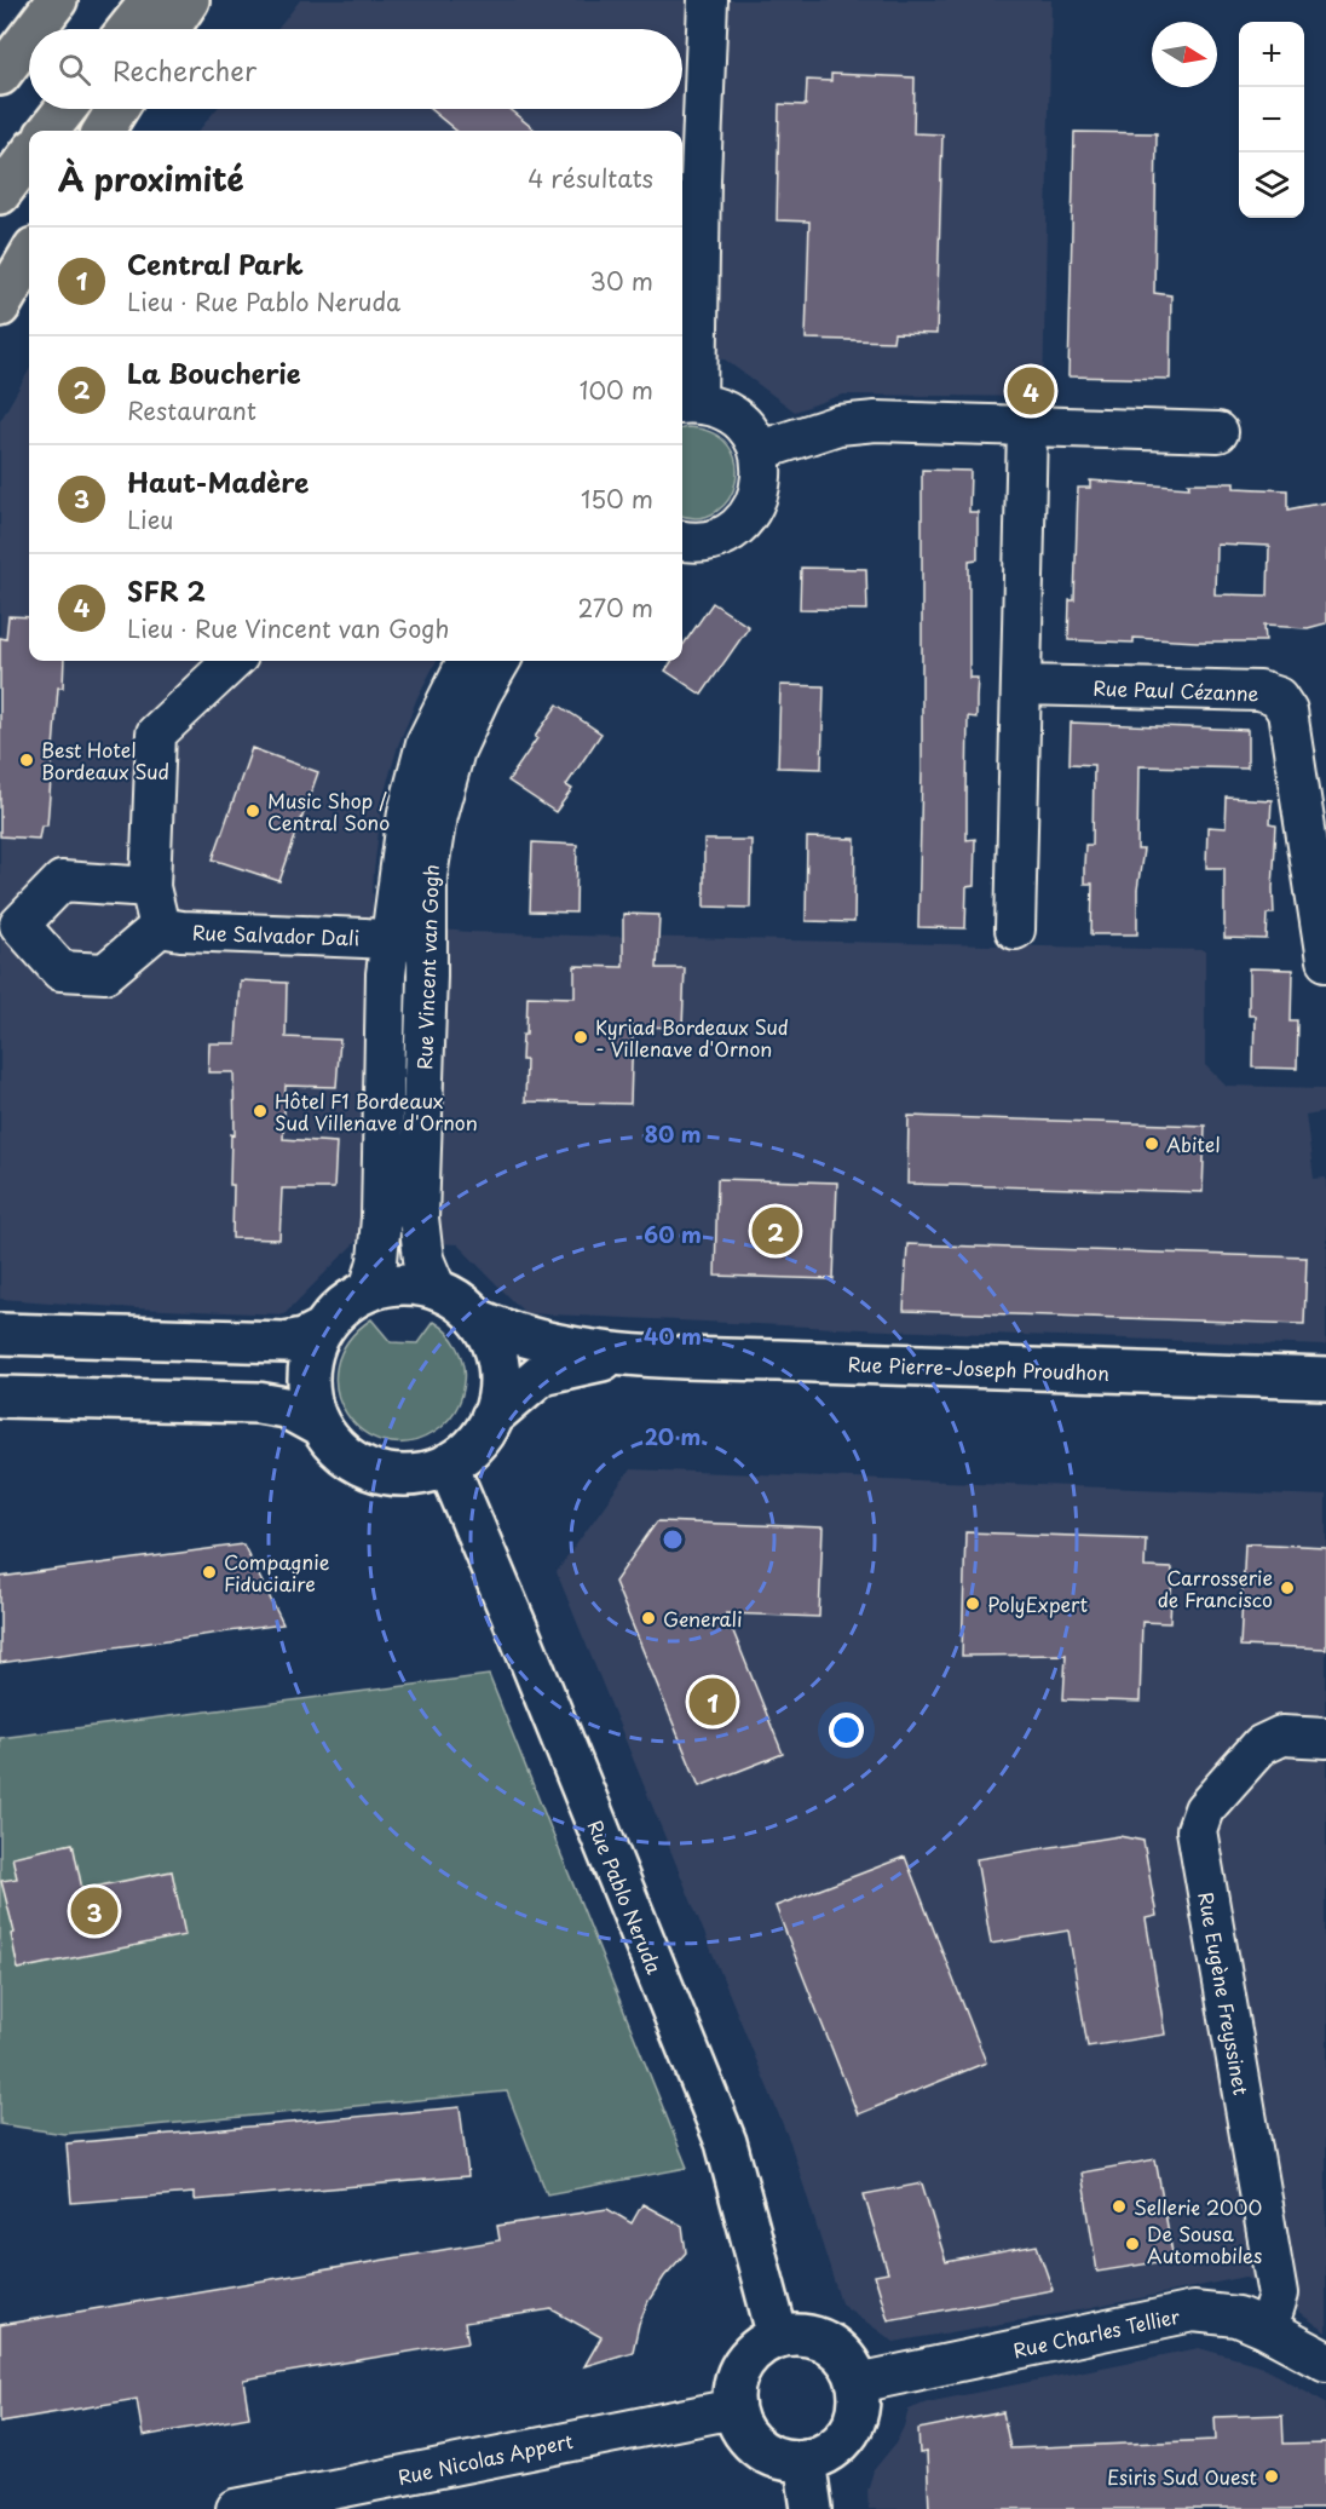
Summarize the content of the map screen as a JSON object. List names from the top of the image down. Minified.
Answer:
{"streets":{"street":["Rue Paul Cézanne","Rue Salvador Dali","Rue Vincent van Gogh","Rue Pierre-Joseph Proudhon","Rue Pablo Neruda","Rue Eugène Freyssinet","Rue Charles Tellier","Rue Nicolas Appert"]},"crossings":[["Rue Salvador Dali","Rue Vincent van Gogh"],["Rue Vincent van Gogh","Rue Pierre-Joseph Proudhon"],["Rue Vincent van Gogh","Rue Pablo Neruda"],["Rue Pierre-Joseph Proudhon","Rue Pablo Neruda"],["Rue Pablo Neruda","Rue Charles Tellier"],["Rue Pablo Neruda","Rue Nicolas Appert"],["Rue Eugène Freyssinet","Rue Charles Tellier"],["Rue Charles Tellier","Rue Nicolas Appert"]],"places":["Best Hotel Bordeaux Sud","Music Shop / Central Sono","Kyriad Bordeaux Sud - Villenave d'Ornon","Hôtel F1 Bordeaux Sud Villenave d'Ornon","Abitel","Compagnie Fiduciaire","Carrosserie de Francisco","PolyExpert","Generali","Sellerie 2000","De Sousa Automobiles","Esiris Sud Ouest"],"north":"right","page":{"map_buttons":["+","−"],"search":"Rechercher","heading":["À proximité","4 résultats"],"list":[{"mark":"1","name":"Central Park","note":"Lieu · Rue Pablo Neruda","value":"30 m"},{"mark":"2","name":"La Boucherie","note":"Restaurant","value":"100 m"},{"mark":"3","name":"Haut-Madère","note":"Lieu","value":"150 m"},{"mark":"4","name":"SFR 2","note":"Lieu · Rue Vincent van Gogh","value":"270 m"}],"pins":["4","2","1","3"]},"rings":["80 m","60 m","40 m","20 m"]}
